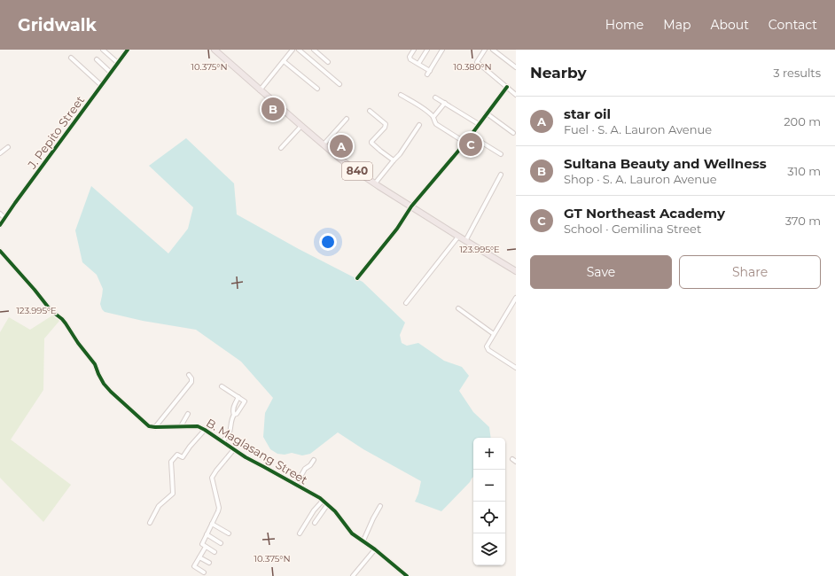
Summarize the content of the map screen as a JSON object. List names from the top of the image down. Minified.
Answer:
{"streets":{"highway":["840"],"street":["J. Pepito Street","B. Maglasang Street"]},"page":{"header":"Gridwalk","nav":["Home","Map","About","Contact"],"heading":["Nearby","3 results"],"pins":["B","C","A"],"list":[{"mark":"A","name":"star oil","note":"Fuel · S. A. Lauron Avenue","value":"200 m"},{"mark":"B","name":"Sultana Beauty and Wellness","note":"Shop · S. A. Lauron Avenue","value":"310 m"},{"mark":"C","name":"GT Northeast Academy","note":"School · Gemilina Street","value":"370 m"}],"buttons":["Save","Share"],"map_buttons":["+","−"]},"coordinates":["10.375°N","10.380°N","123.995°E"]}
